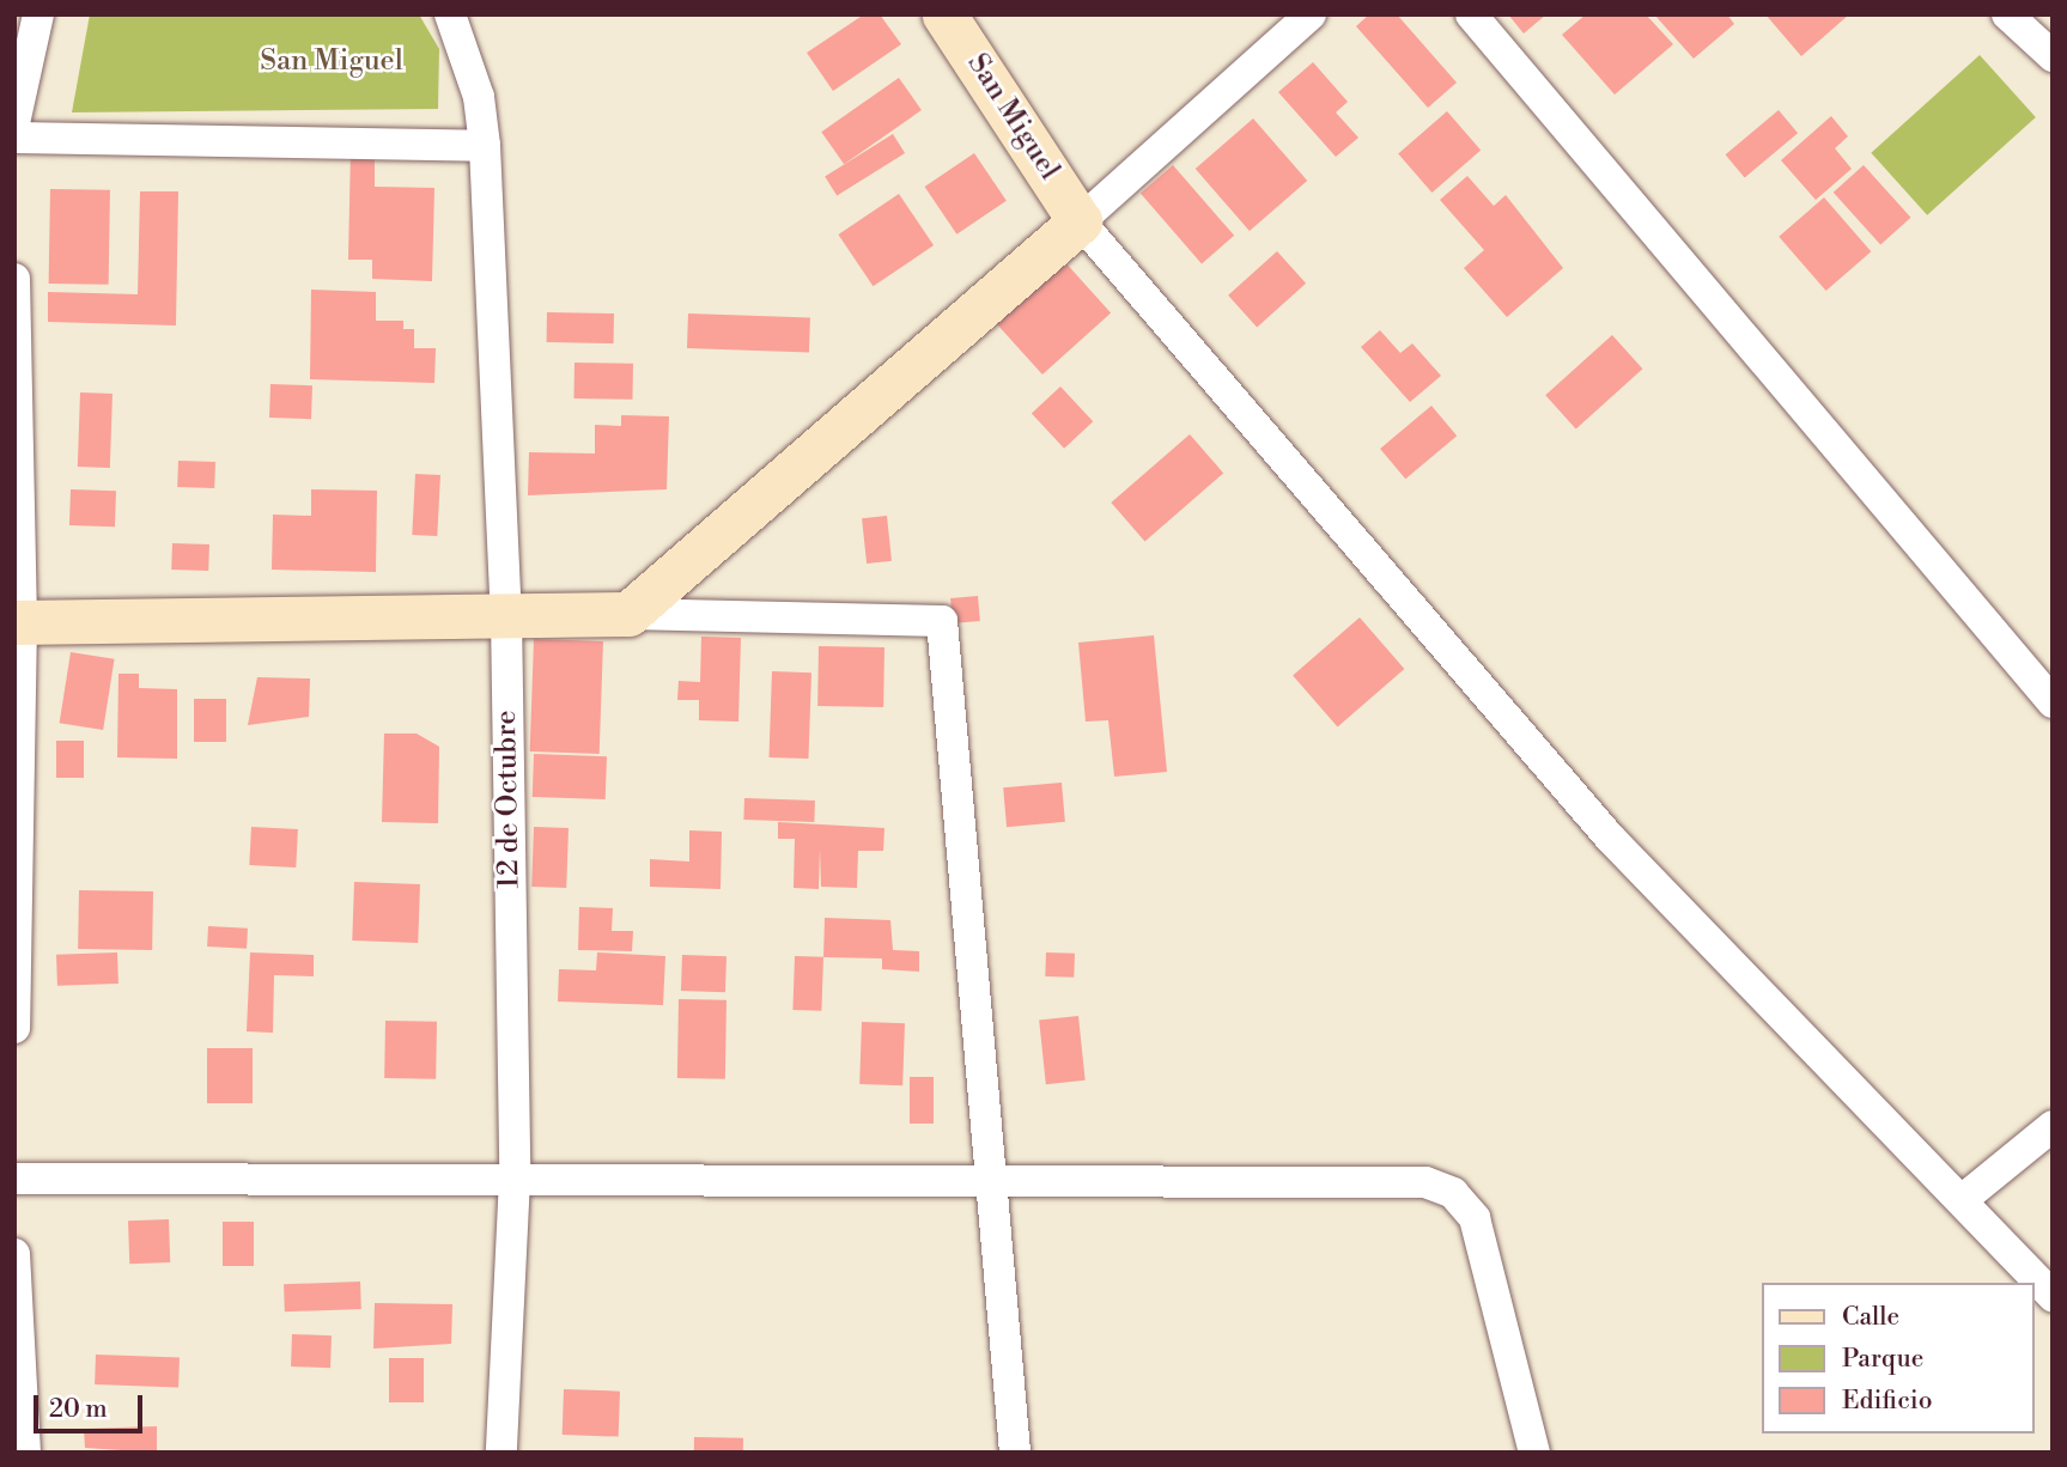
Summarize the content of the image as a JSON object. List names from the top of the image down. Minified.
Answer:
{"streets":{"street":["San Miguel","12 de Octubre"]},"parks":["San Miguel"],"legend":["Calle","Parque","Edificio"],"scale_bar":"20 m"}
